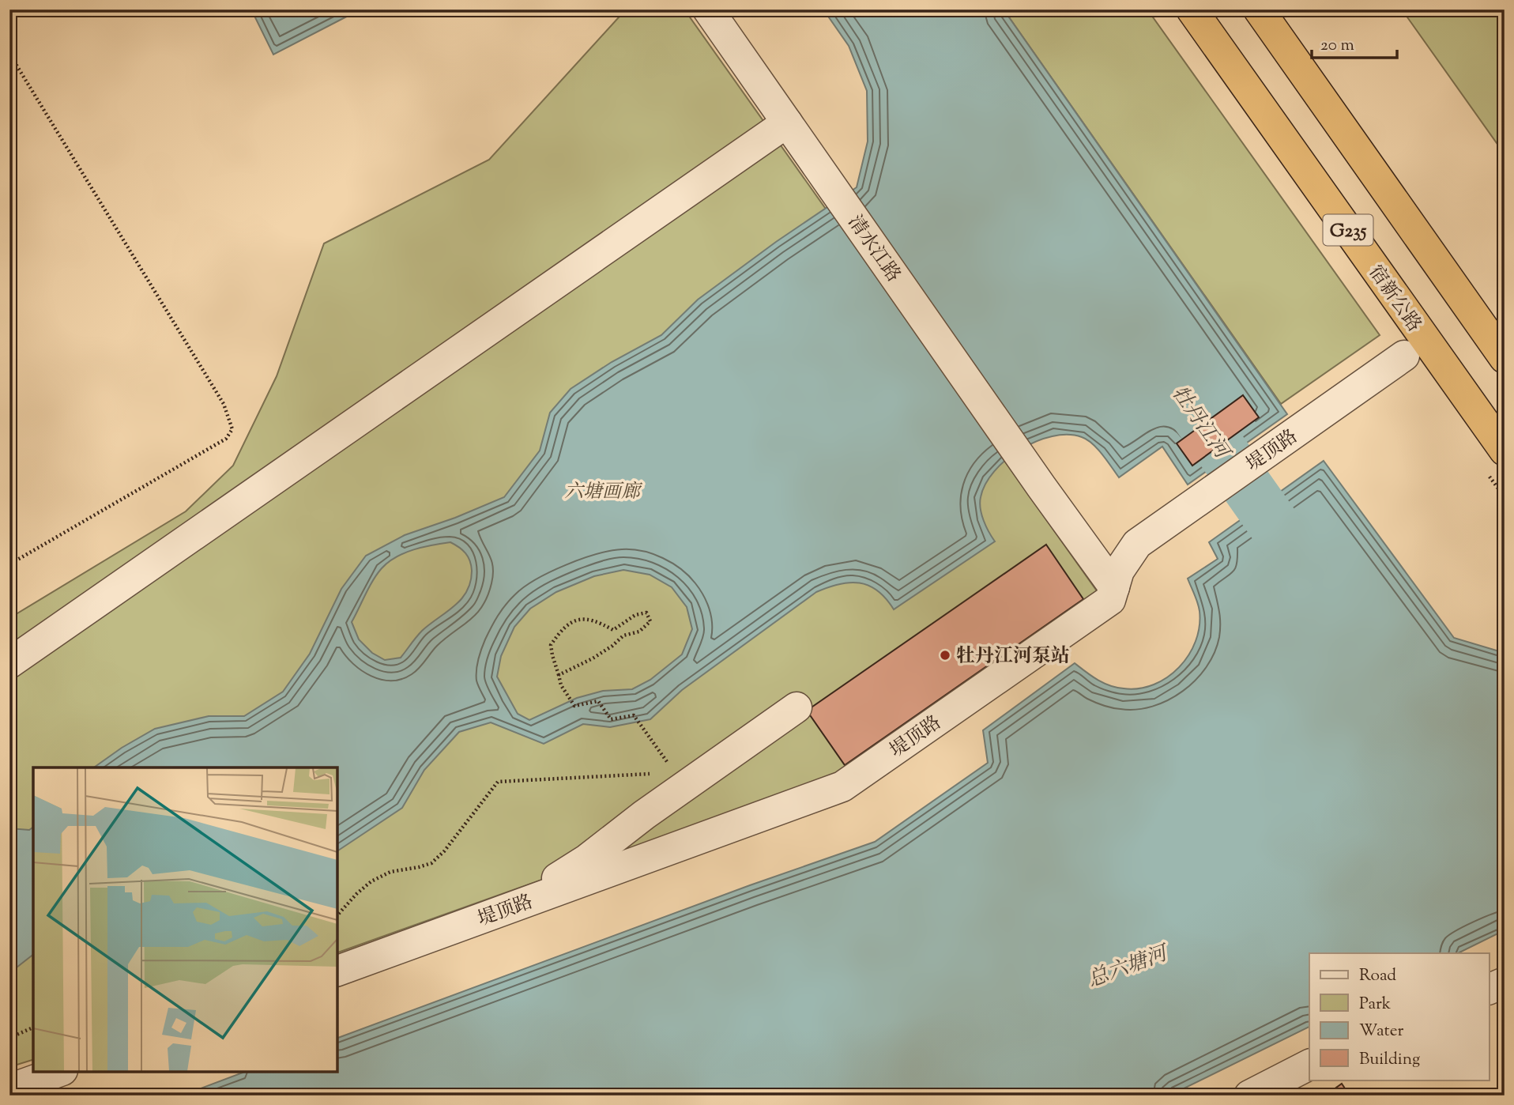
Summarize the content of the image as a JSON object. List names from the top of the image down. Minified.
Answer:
{"streets":{"highway":["G235","宿新公路"],"street":["清水江路","堤顶路"]},"crossings":[["清水江路","堤顶路"]],"water":["牡丹江河","总六塘河"],"parks":["六塘画廊"],"places":["牡丹江河泵站"],"legend":["Road","Park","Water","Building"],"scale_bar":"20 m"}
